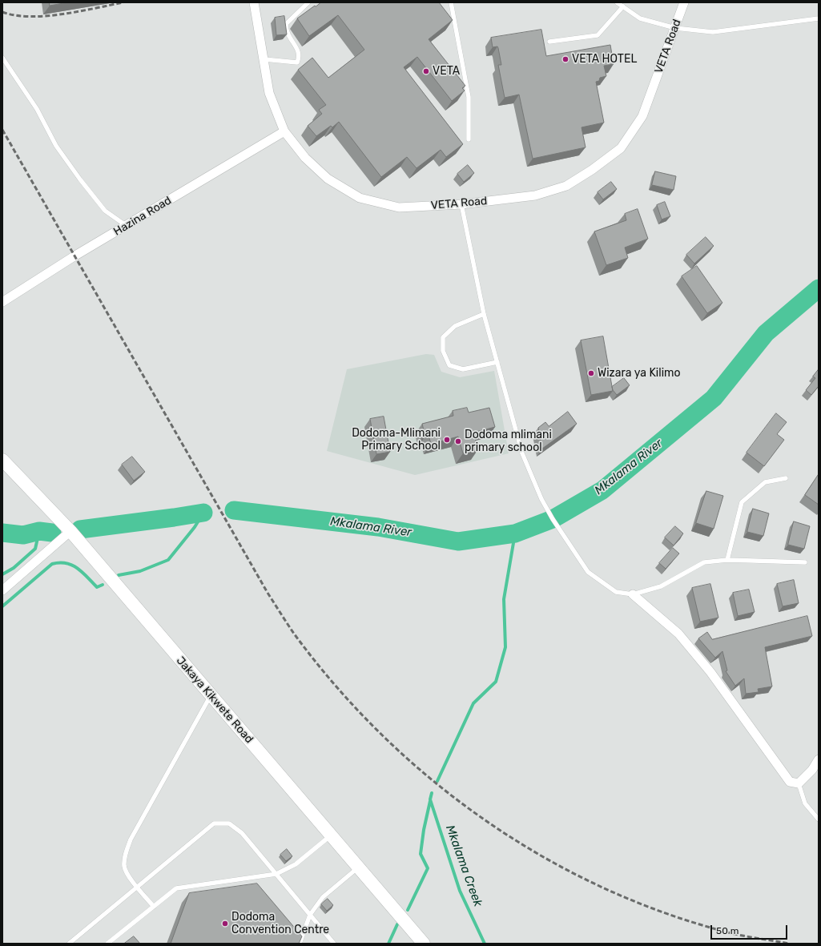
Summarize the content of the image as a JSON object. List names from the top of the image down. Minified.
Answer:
{"streets":{"main road":["Jakaya Kikwete Road"],"street":["VETA Road","Hazina Road"]},"crossings":[["VETA Road","Hazina Road"]],"water":["Mkalama River","Mkalama Creek"],"places":["VETA HOTEL","VETA","Wizara ya Kilimo","Dodoma-Mlimani Primary School","Dodoma mlimani primary school","Dodoma Convention Centre"],"scale_bar":"50 m"}
